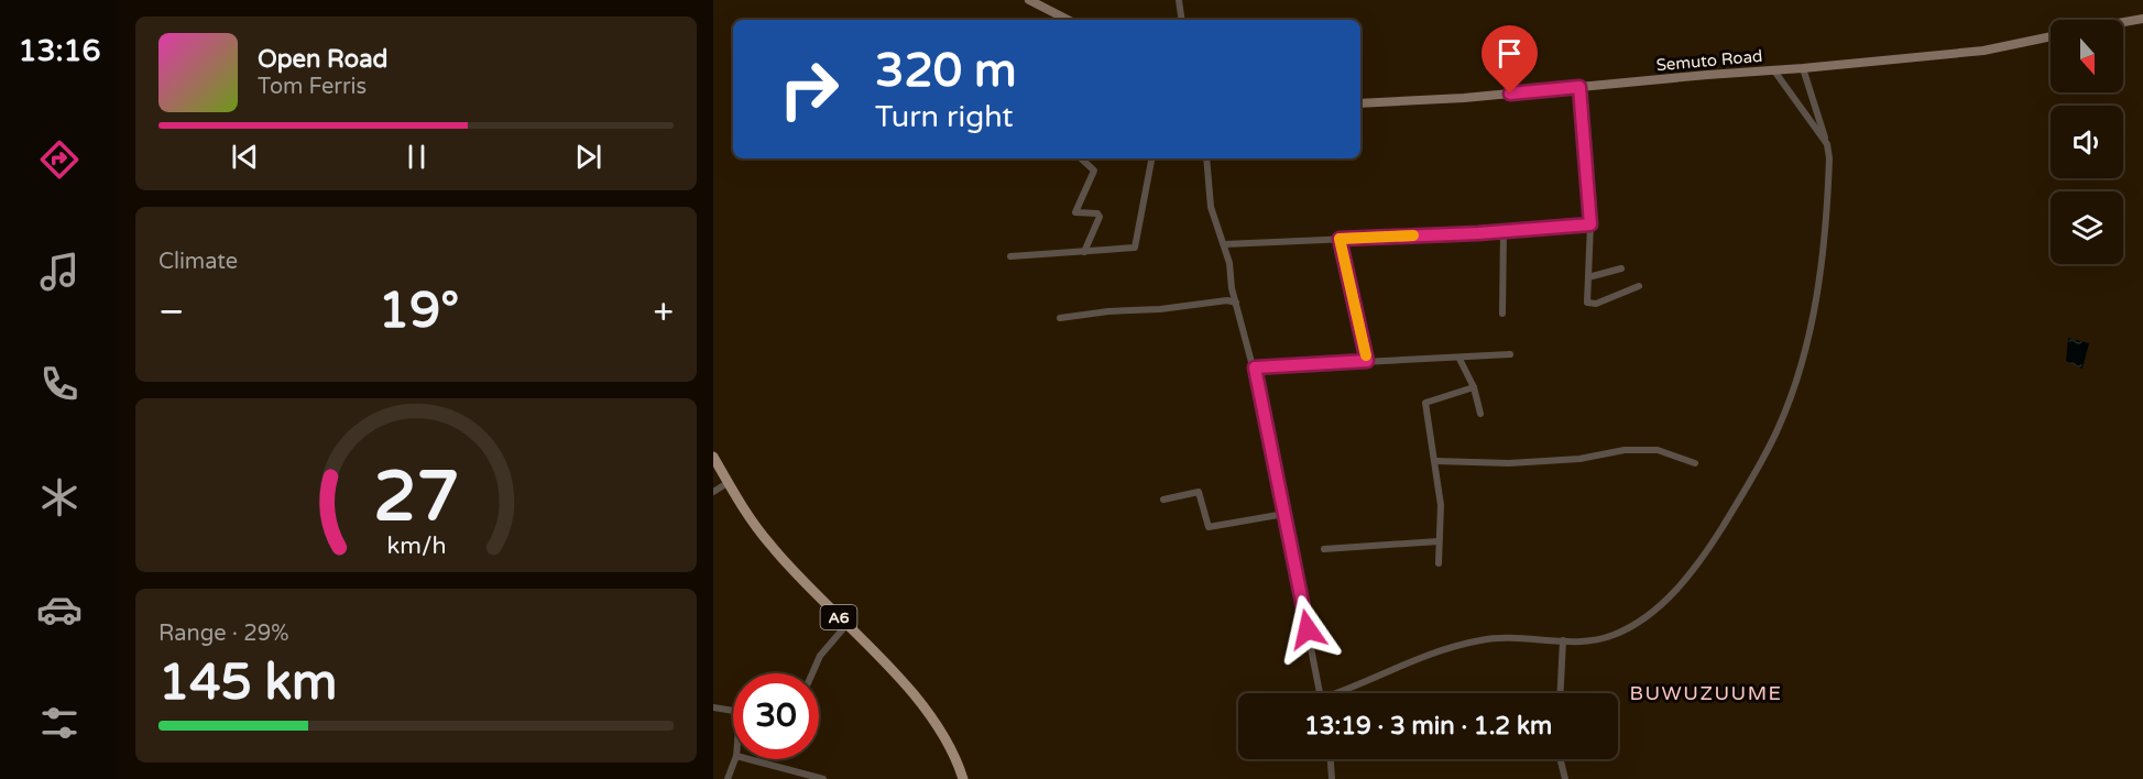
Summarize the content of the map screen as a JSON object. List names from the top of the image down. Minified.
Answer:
{"streets":{"main road":["Semuto Road","A6"]},"districts":["BUWUZUUME"],"north":"bottom","page":{"tabs":"13:16","turn":["320 m","Turn right"],"song":["Open Road","Tom Ferris"],"tile":["Climate",["Range · 29%","145 km"]],"heat":["−","19°","+"],"limit":"30","trip":"13:19 · 3 min · 1.2 km","gauge":["27","km/h"]}}
